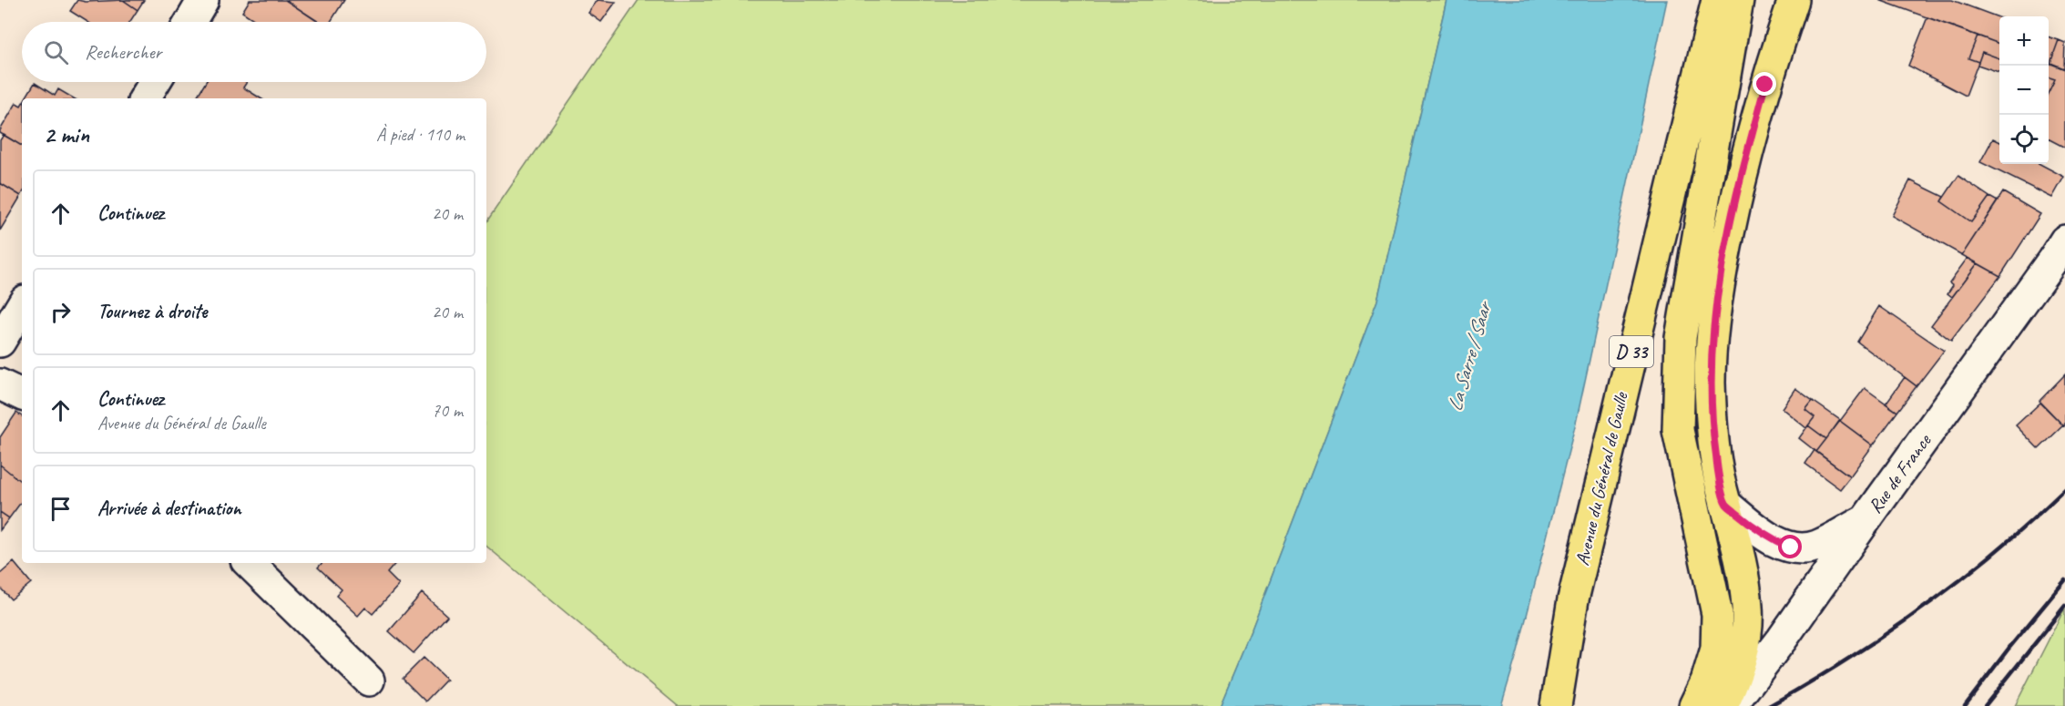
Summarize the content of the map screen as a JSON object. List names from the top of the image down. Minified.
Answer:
{"streets":{"main road":["D 33","Avenue du Général de Gaulle"],"street":["Rue de France"]},"water":["La Sarre / Saar"],"page":{"map_buttons":["+","−"],"search":"Rechercher","heading":["2 min","À pied · 110 m"],"list":[["Continuez","20 m"],["Tournez à droite","20 m"],["Continuez","Avenue du Général de Gaulle","70 m"],"Arrivée à destination"]}}
